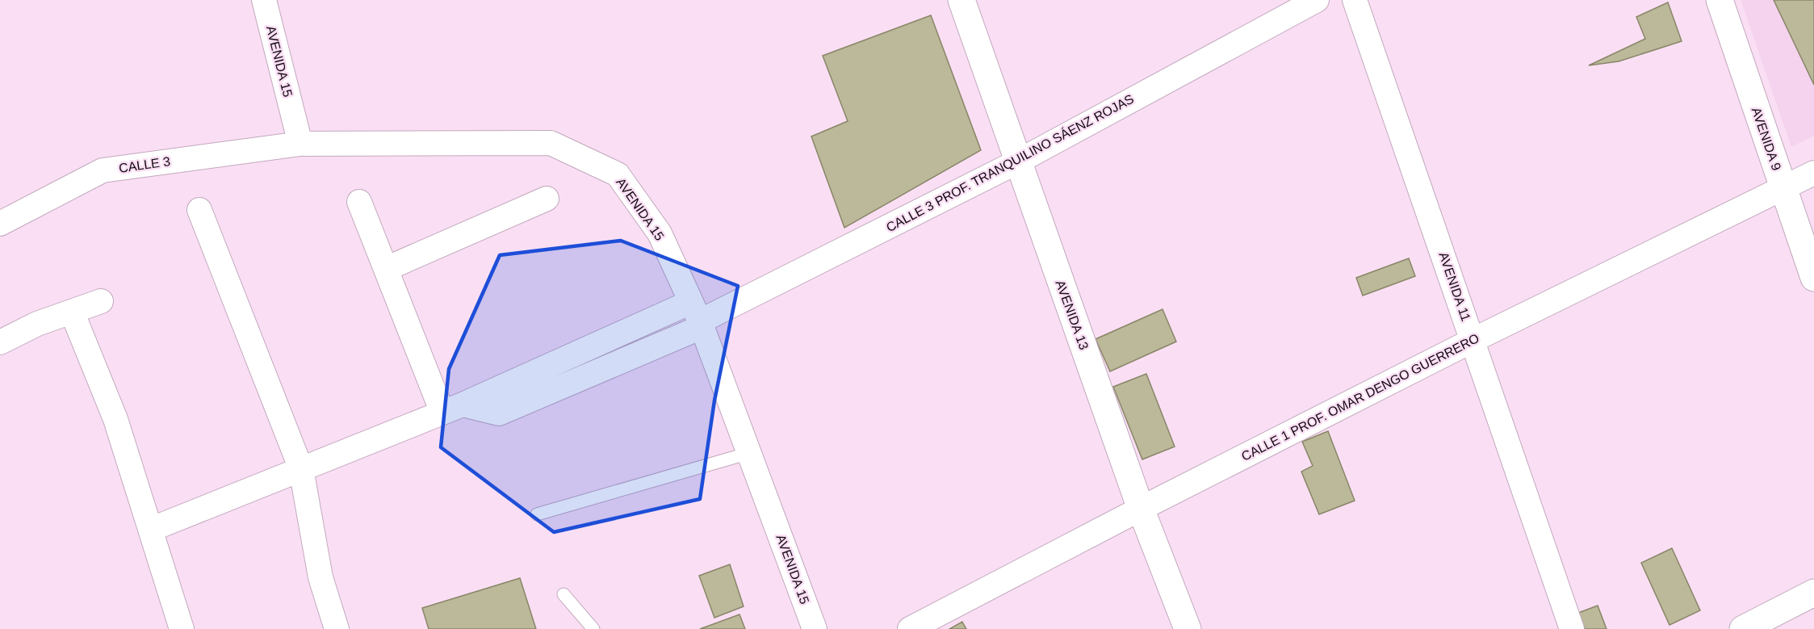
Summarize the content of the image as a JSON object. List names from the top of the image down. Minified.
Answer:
{"streets":{"street":["AVENIDA 15","AVENIDA 9","CALLE 3 PROF. TRANQUILINO SÁENZ ROJAS","CALLE 3","AVENIDA 11","AVENIDA 13","CALLE 1 PROF. OMAR DENGO GUERRERO"]},"crossings":[["AVENIDA 15","CALLE 3 PROF. TRANQUILINO SÁENZ ROJAS"],["AVENIDA 15","CALLE 3"],["AVENIDA 9","CALLE 1 PROF. OMAR DENGO GUERRERO"],["CALLE 3 PROF. TRANQUILINO SÁENZ ROJAS","AVENIDA 13"],["AVENIDA 11","CALLE 1 PROF. OMAR DENGO GUERRERO"],["AVENIDA 13","CALLE 1 PROF. OMAR DENGO GUERRERO"]]}
